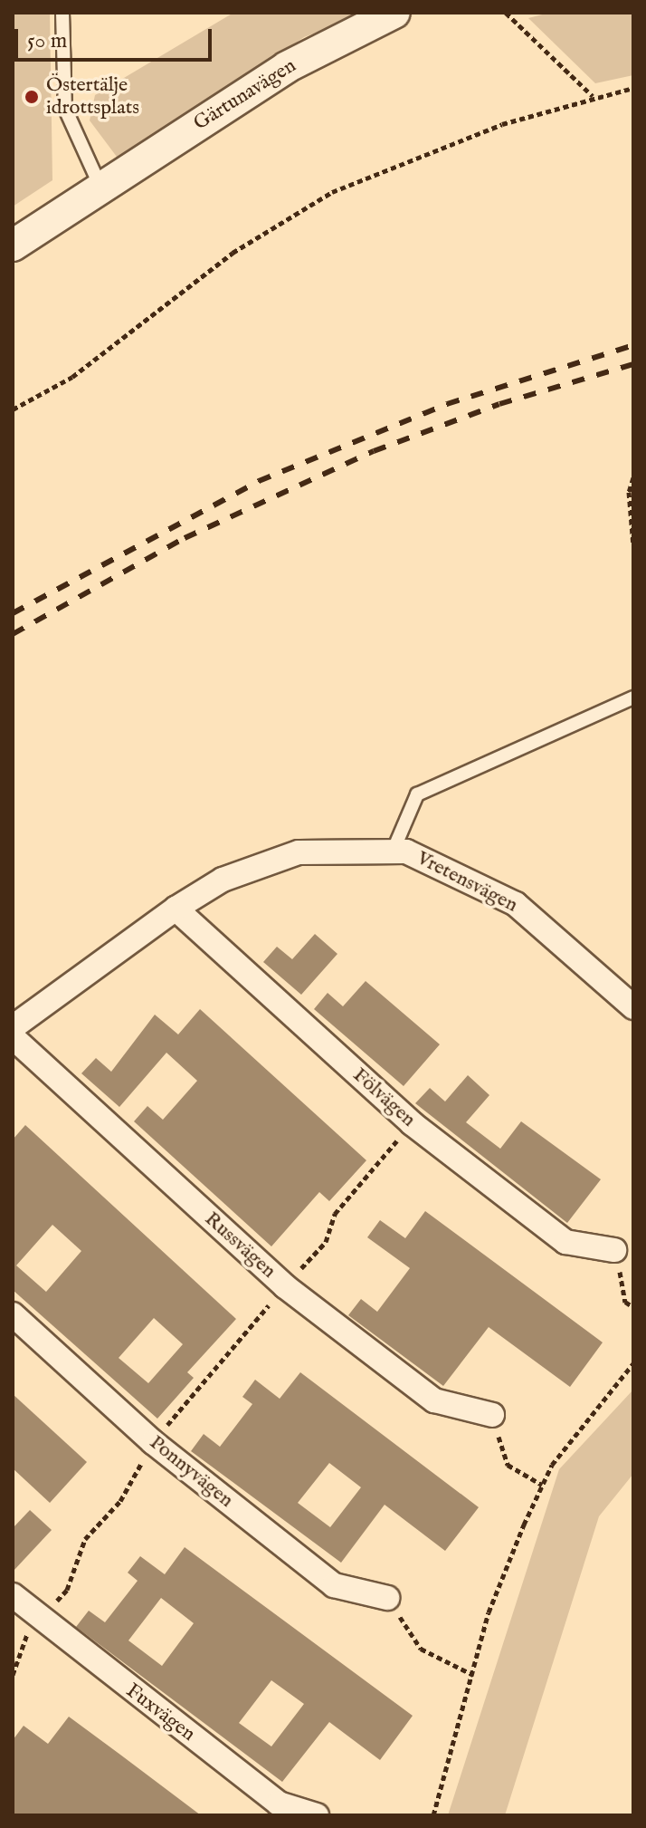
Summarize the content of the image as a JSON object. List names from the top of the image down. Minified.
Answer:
{"streets":{"street":["Gärtunavägen","Vretensvägen","Fölvägen","Russvägen","Ponnyvägen","Fuxvägen"]},"crossings":[["Vretensvägen","Fölvägen"]],"places":["Östertälje idrottsplats"],"scale_bar":"50 m"}
